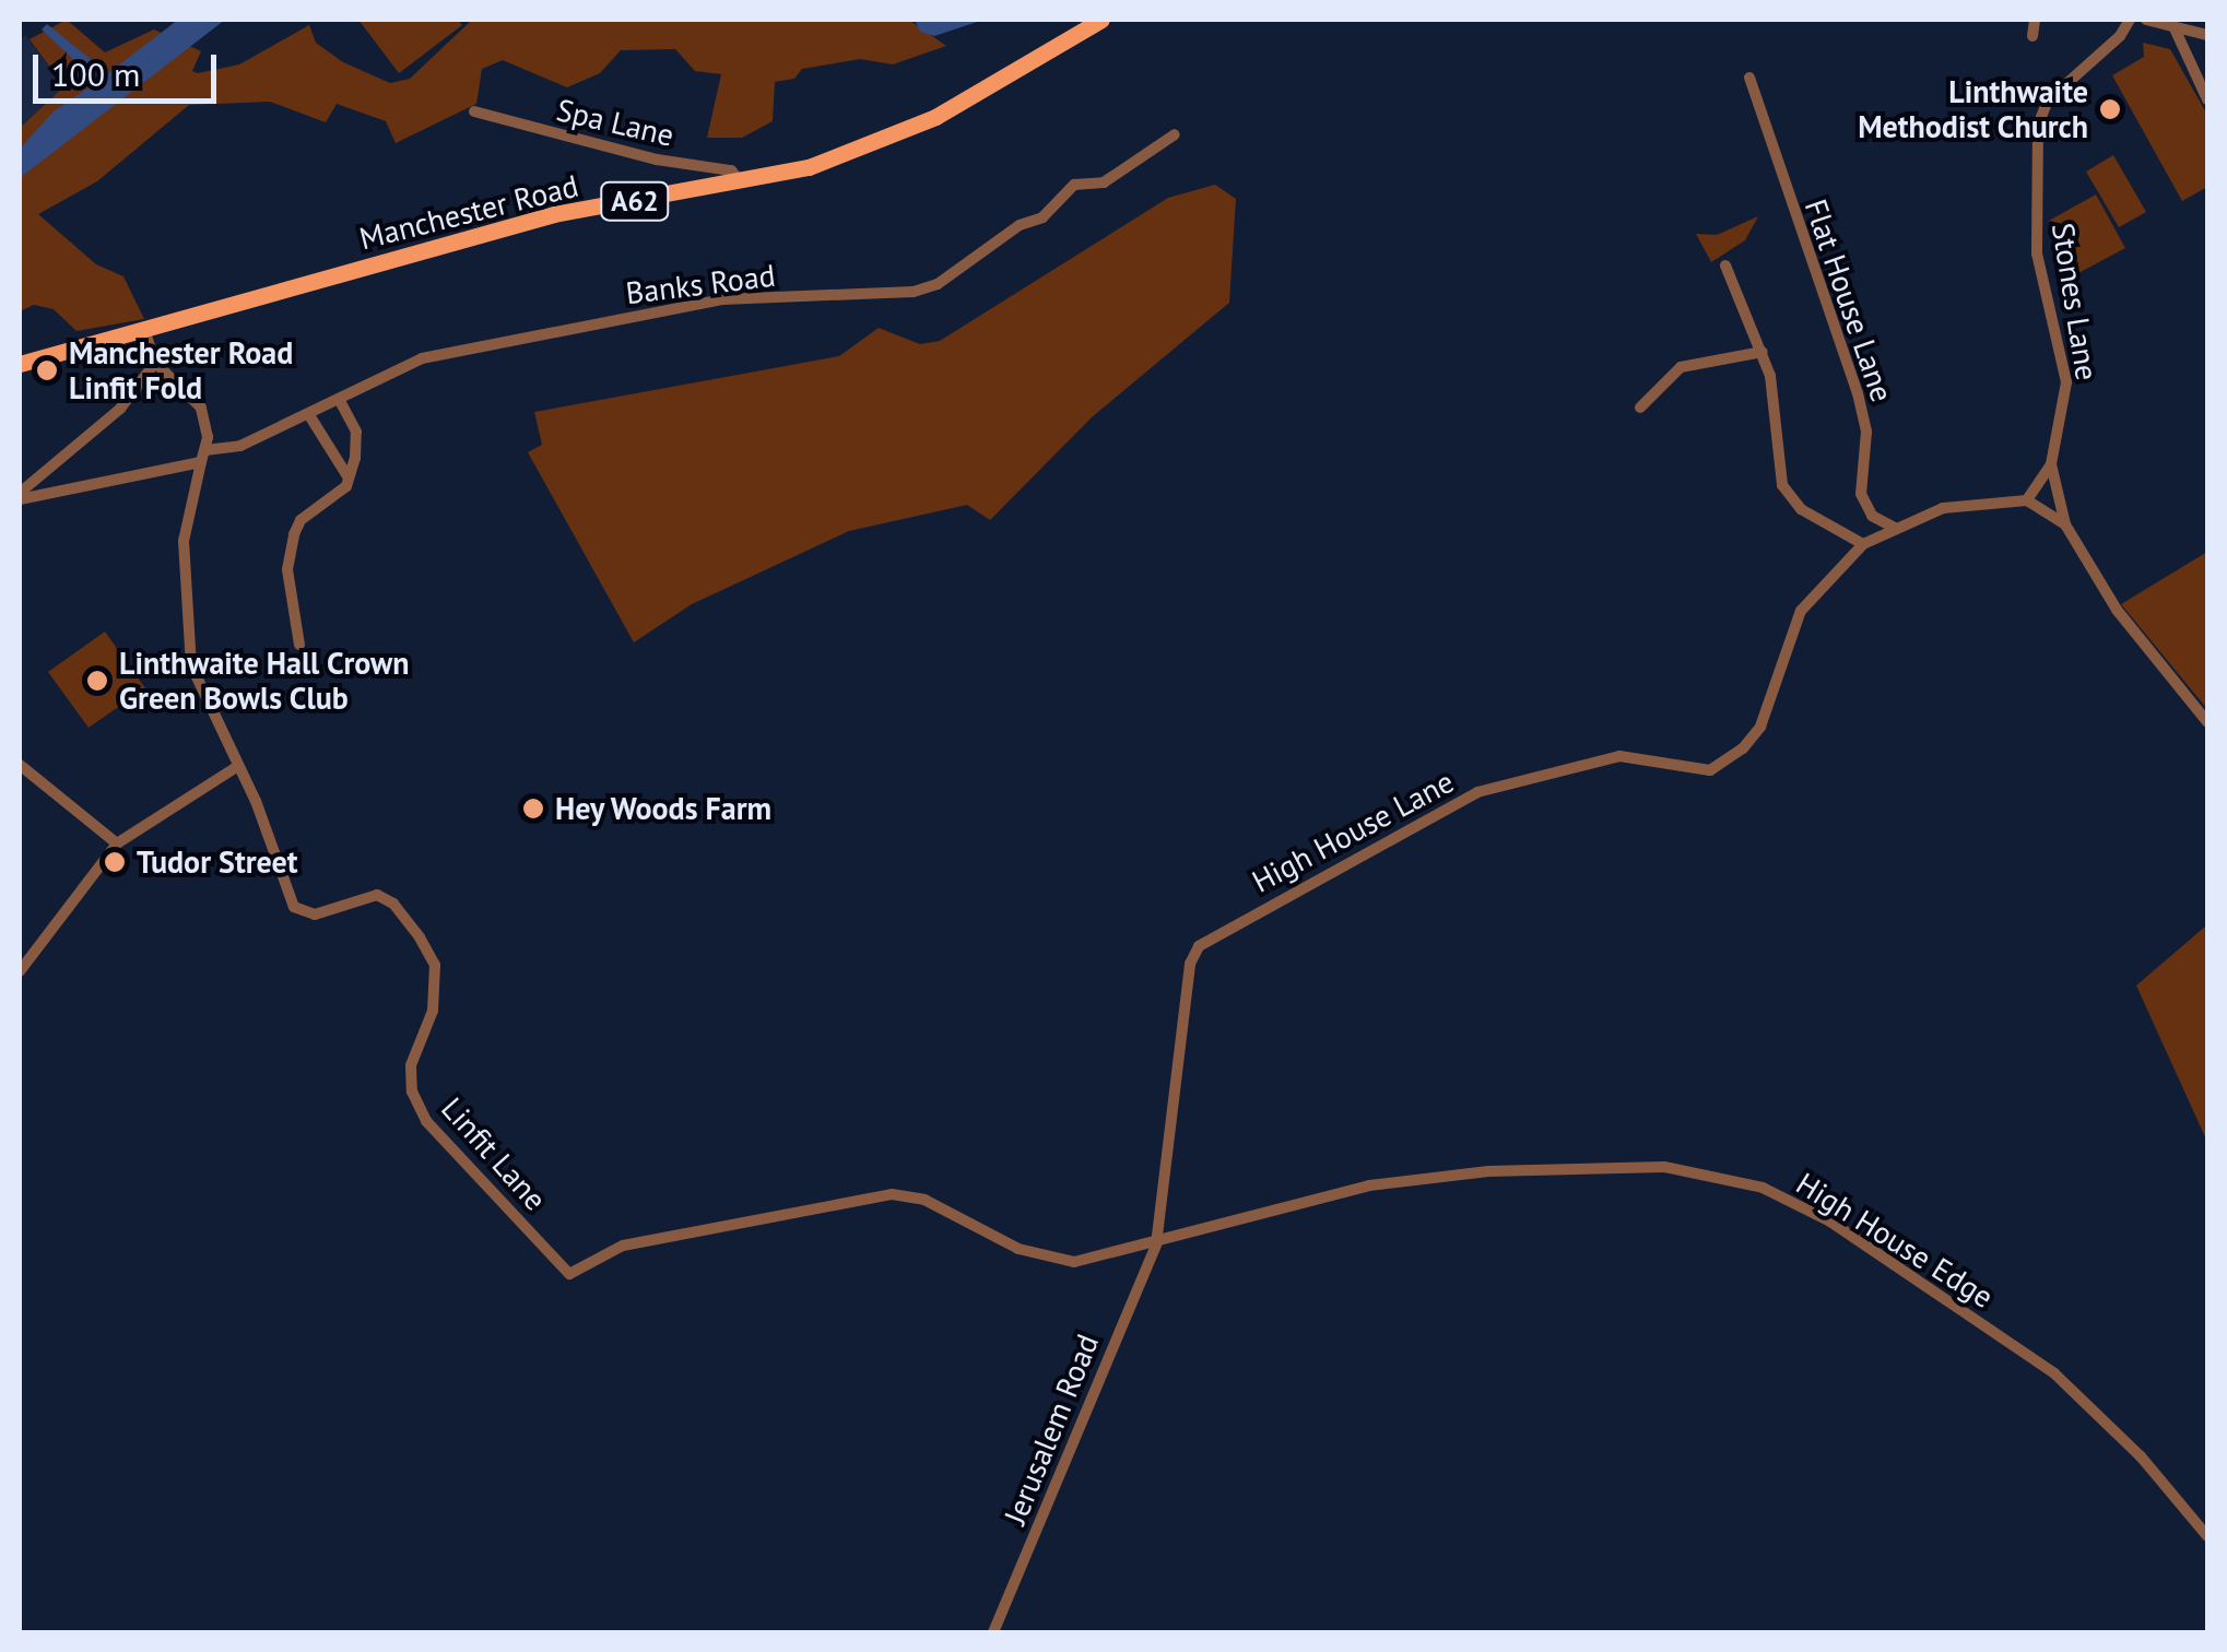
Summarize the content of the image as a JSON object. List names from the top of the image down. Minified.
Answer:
{"streets":{"main road":["A62","Manchester Road"],"street":["Spa Lane","Banks Road","Flat House Lane","Stones Lane","High House Lane","Linfit Lane","High House Edge","Jerusalem Road"]},"crossings":[["Spa Lane","Manchester Road"],["Banks Road","Linfit Lane"],["Flat House Lane","High House Lane"],["High House Lane","Linfit Lane"],["High House Lane","High House Edge"],["High House Lane","Jerusalem Road"],["Linfit Lane","High House Edge"],["Linfit Lane","Jerusalem Road"],["High House Edge","Jerusalem Road"]],"places":["Linthwaite Methodist Church","Manchester Road Linfit Fold","Linthwaite Hall Crown Green Bowls Club","Hey Woods Farm","Tudor Street"],"scale_bar":"100 m"}
